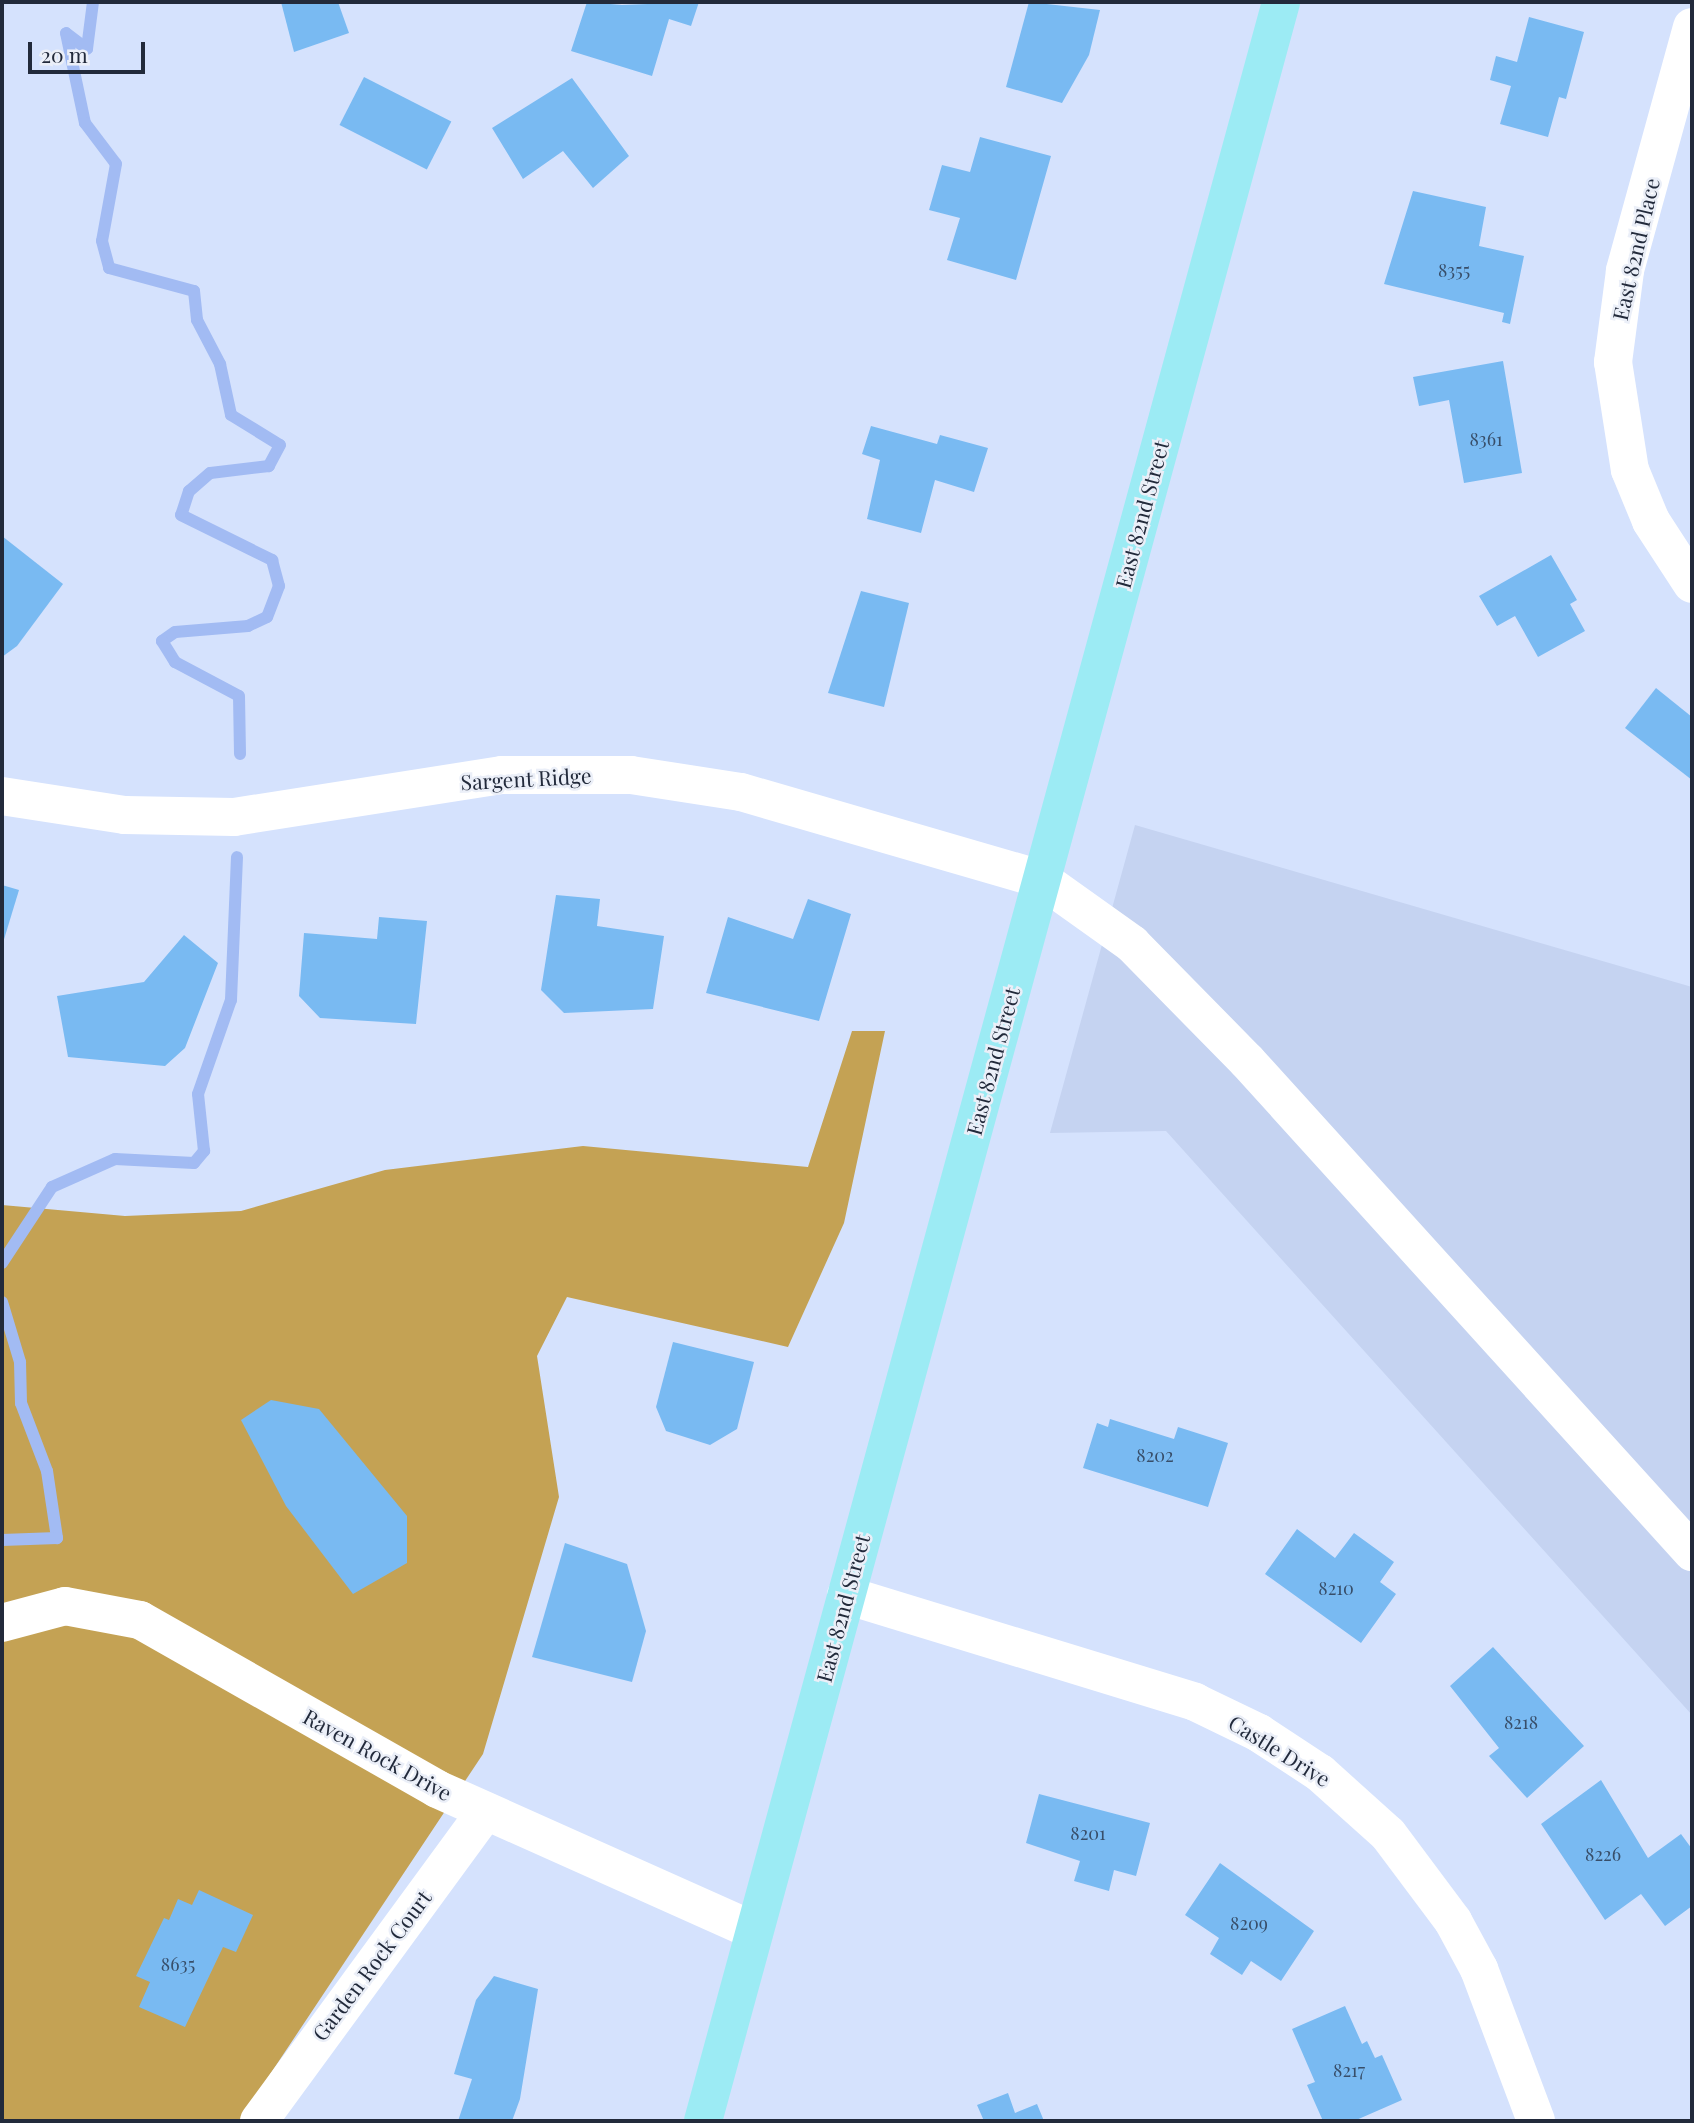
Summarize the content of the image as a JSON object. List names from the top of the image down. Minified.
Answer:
{"streets":{"main road":["East 82nd Street"],"street":["East 82nd Place","Sargent Ridge","Castle Drive","Raven Rock Drive","Garden Rock Court"]},"crossings":[["East 82nd Street","Sargent Ridge"],["East 82nd Street","Castle Drive"],["East 82nd Street","Raven Rock Drive"],["Raven Rock Drive","Garden Rock Court"]],"house_numbers":["8355","8361","8202","8210","8218","8201","8226","8209","8635","8217"],"scale_bar":"20 m"}
